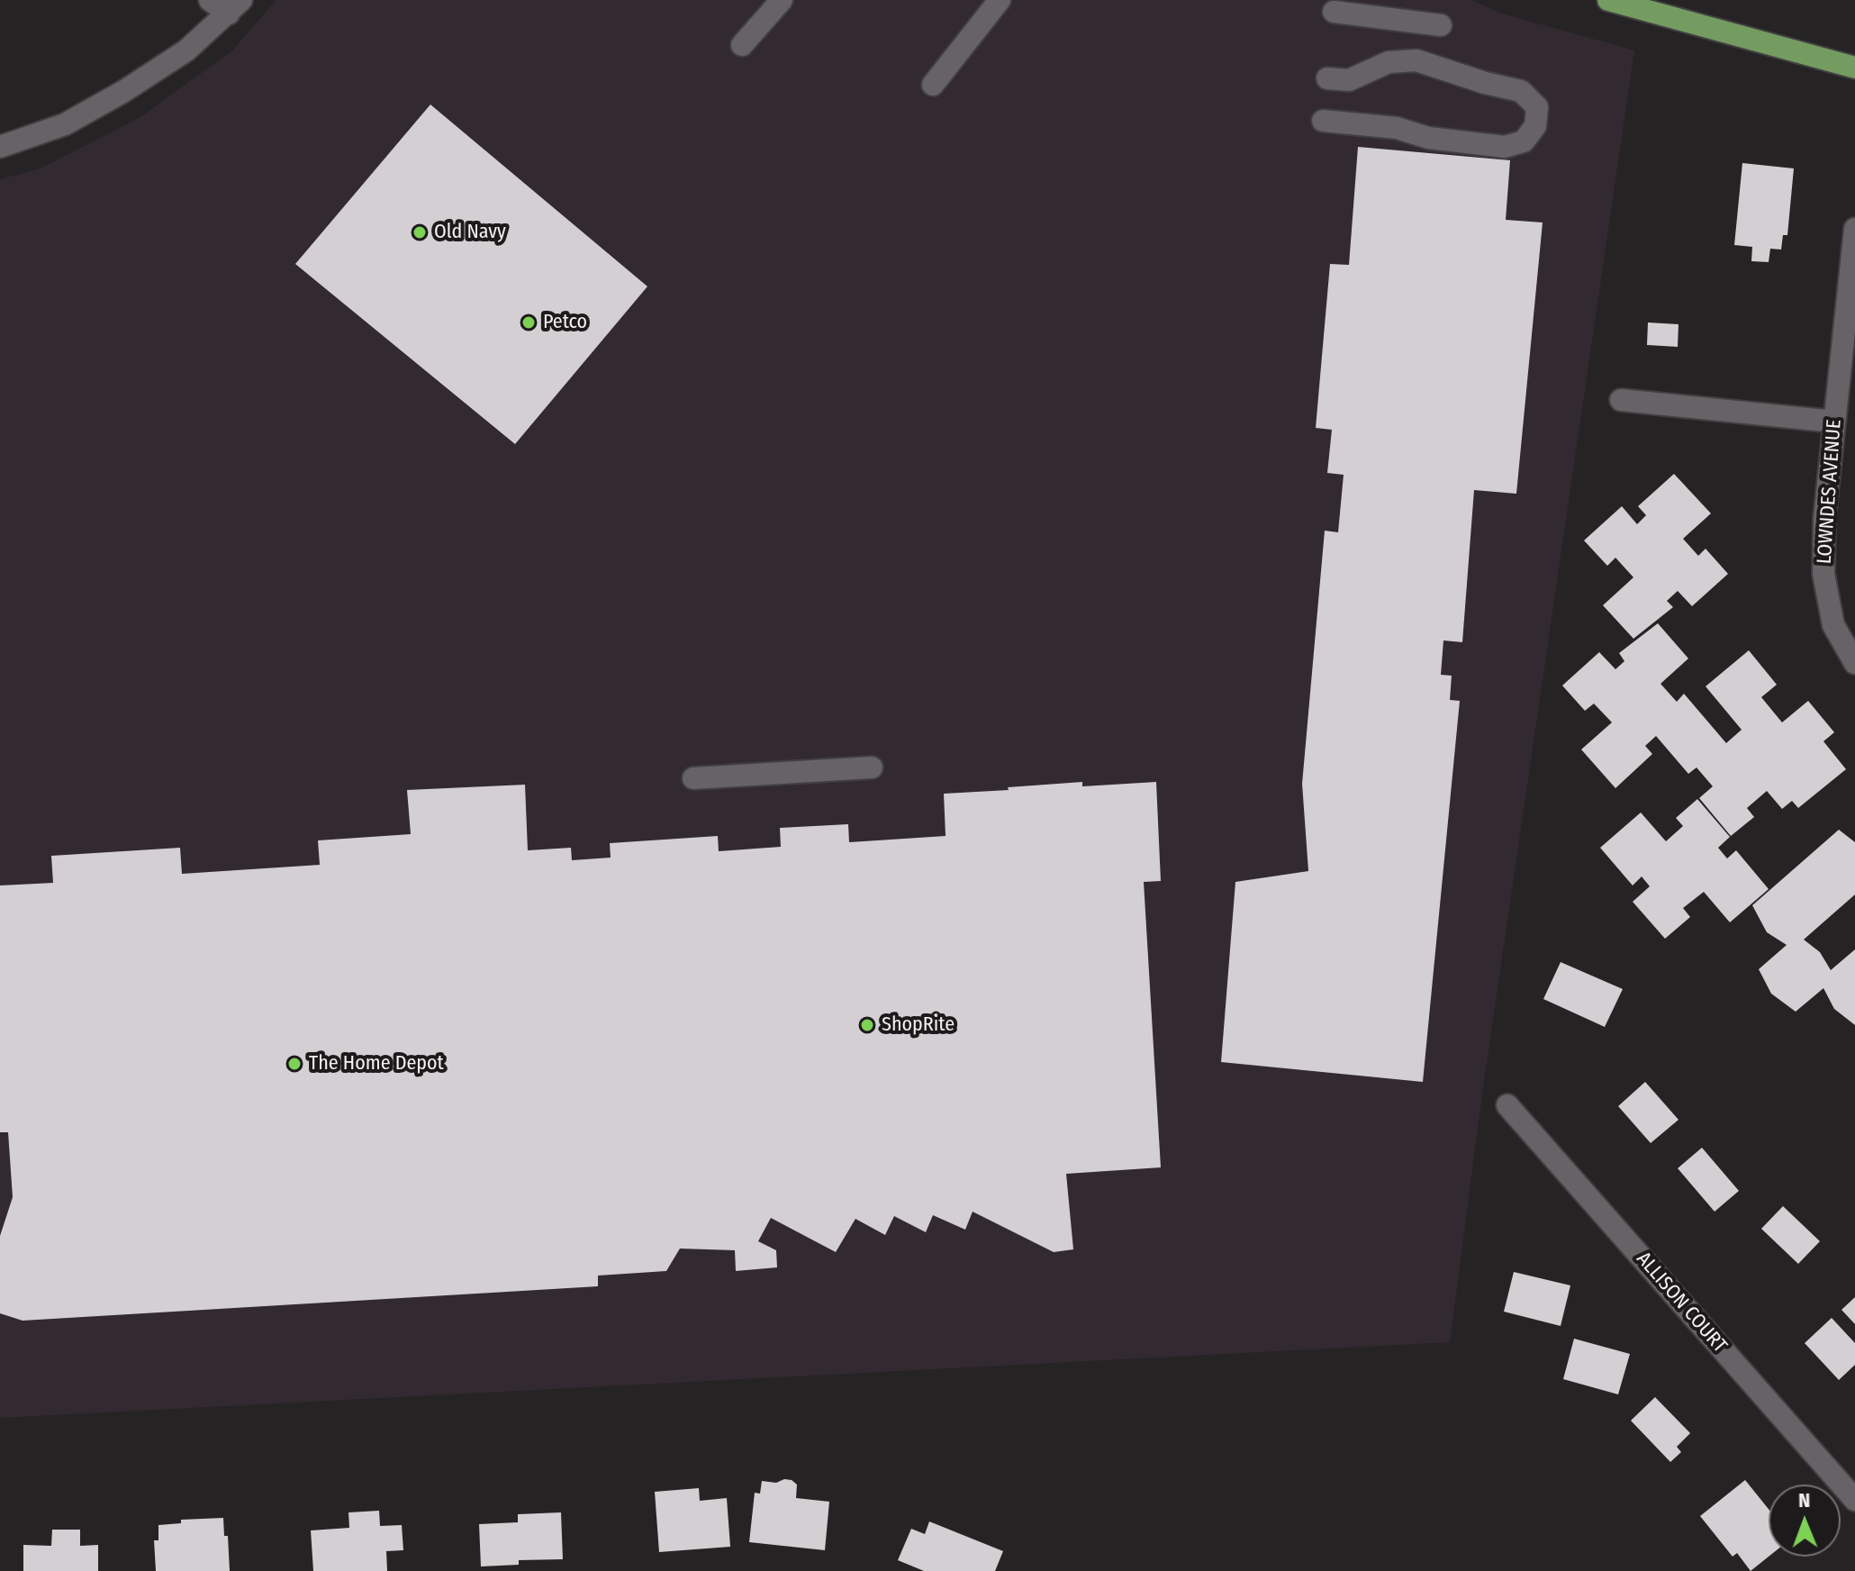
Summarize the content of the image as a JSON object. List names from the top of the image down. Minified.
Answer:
{"streets":{"street":["LOWNDES AVENUE","ALLISON COURT"]},"places":["Old Navy","Petco","ShopRite","The Home Depot"],"north":"top"}
